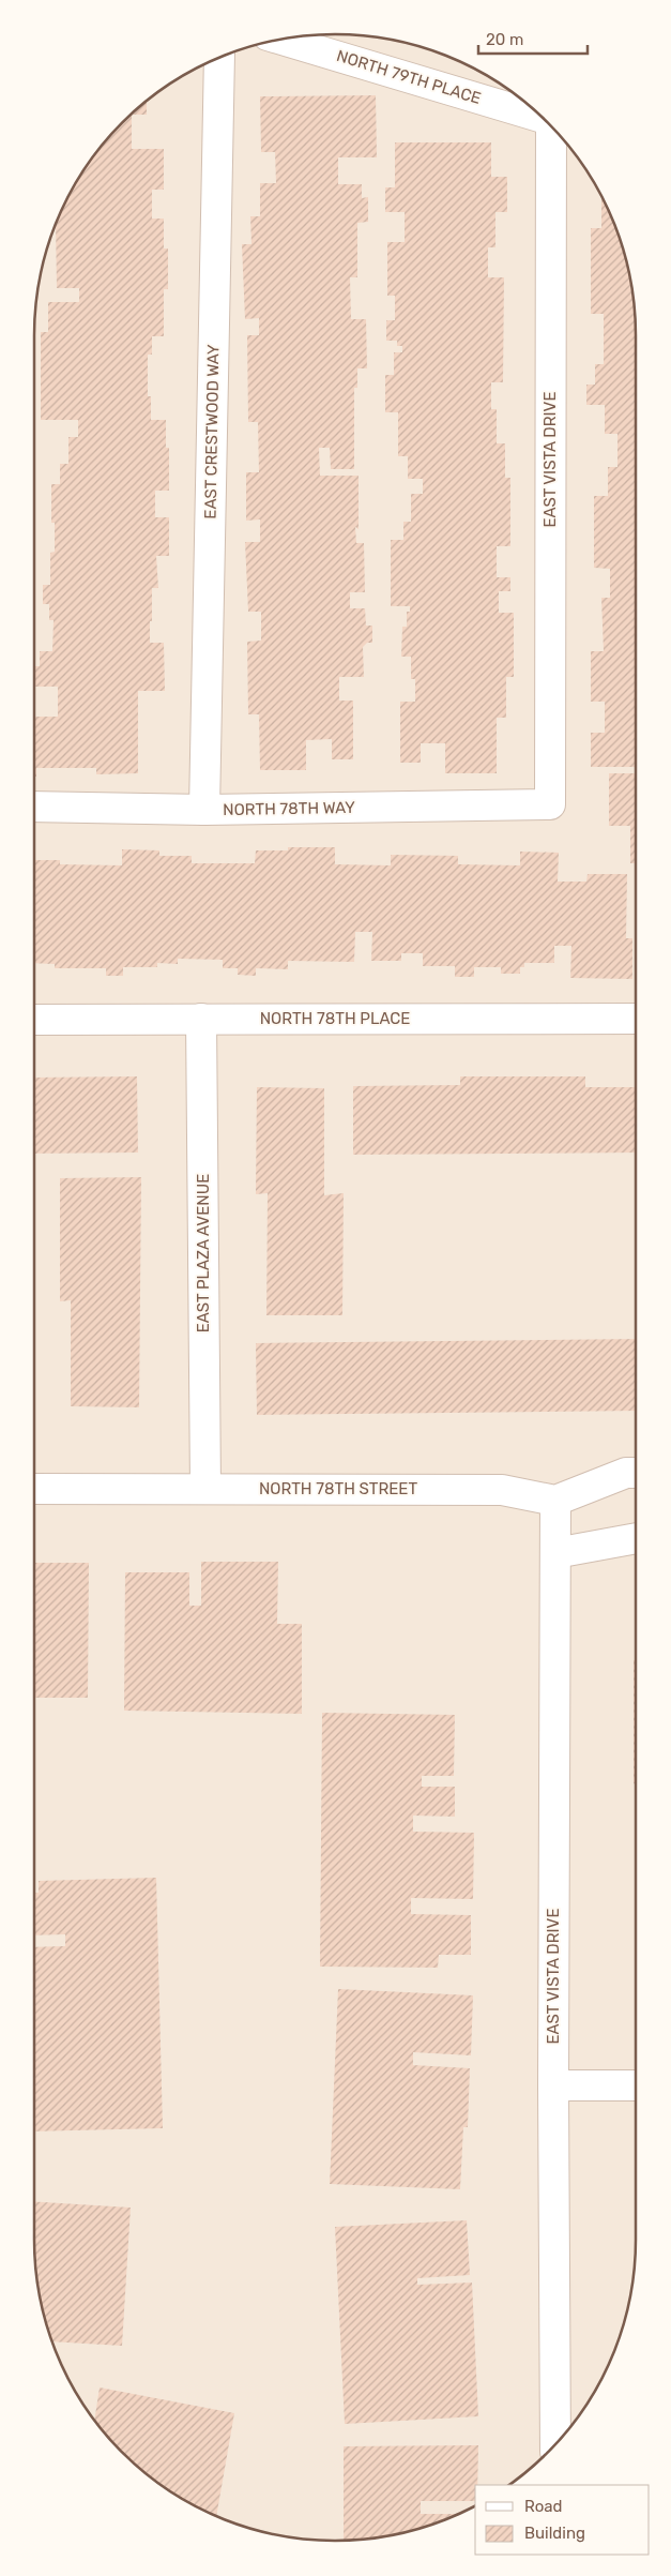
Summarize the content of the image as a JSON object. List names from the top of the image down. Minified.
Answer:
{"streets":{"street":["NORTH 79TH PLACE","EAST CRESTWOOD WAY","EAST VISTA DRIVE","NORTH 78TH WAY","NORTH 78TH PLACE","EAST PLAZA AVENUE","NORTH 78TH STREET"]},"crossings":[["EAST CRESTWOOD WAY","NORTH 78TH WAY"],["EAST VISTA DRIVE","NORTH 78TH WAY"],["EAST VISTA DRIVE","NORTH 78TH STREET"],["NORTH 78TH PLACE","EAST PLAZA AVENUE"],["EAST PLAZA AVENUE","NORTH 78TH STREET"]],"legend":["Road","Building"],"scale_bar":"20 m"}
